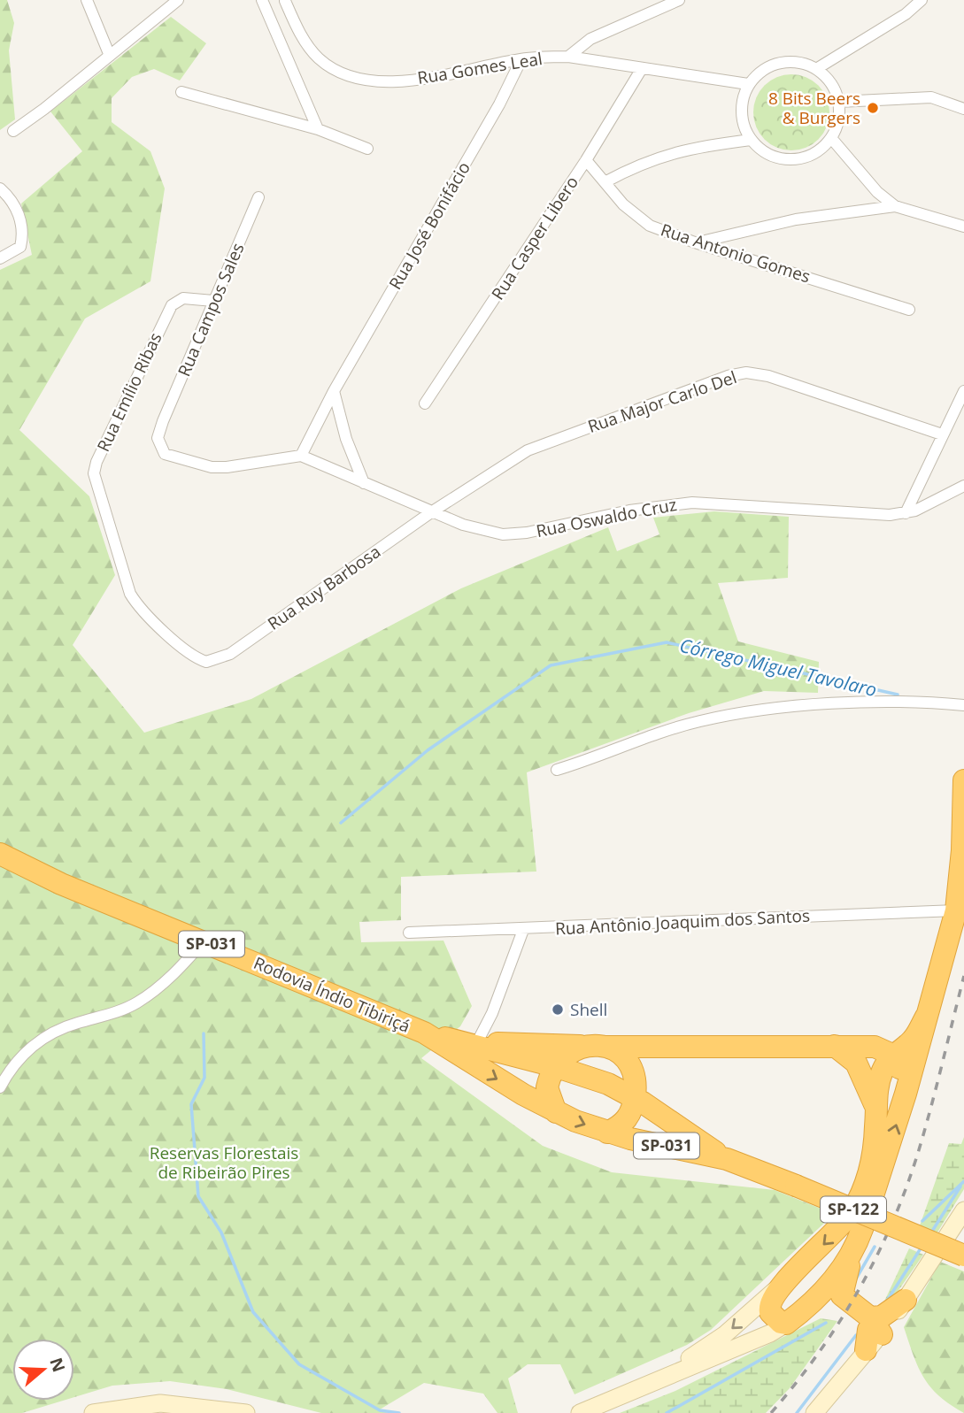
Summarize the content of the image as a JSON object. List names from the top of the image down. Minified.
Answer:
{"streets":{"highway":["SP-031","Rodovia Índio Tibiriçá","SP-122"],"street":["Rua Gomes Leal","Rua José Bonifácio","Rua Casper Libero","Rua Antonio Gomes","Rua Campos Sales","Rua Emílio Ribas","Rua Major Carlo Del","Rua Oswaldo Cruz","Rua Ruy Barbosa","Rua Antônio Joaquim dos Santos"]},"crossings":[["Rua Gomes Leal","Rua José Bonifácio"],["Rua Gomes Leal","Rua Casper Libero"],["Rua José Bonifácio","Rua Campos Sales"],["Rua José Bonifácio","Rua Oswaldo Cruz"],["Rua Casper Libero","Rua Antonio Gomes"],["Rua Campos Sales","Rua Emílio Ribas"],["Rua Campos Sales","Rua Oswaldo Cruz"],["Rua Emílio Ribas","Rua Ruy Barbosa"],["Rua Major Carlo Del","Rua Oswaldo Cruz"],["Rua Major Carlo Del","Rua Ruy Barbosa"],["Rua Oswaldo Cruz","Rua Ruy Barbosa"]],"water":["Córrego Miguel Tavolaro"],"parks":["Reservas Florestais de Ribeirão Pires"],"places":["8 Bits Beers & Burgers","Shell"],"north":"right"}
